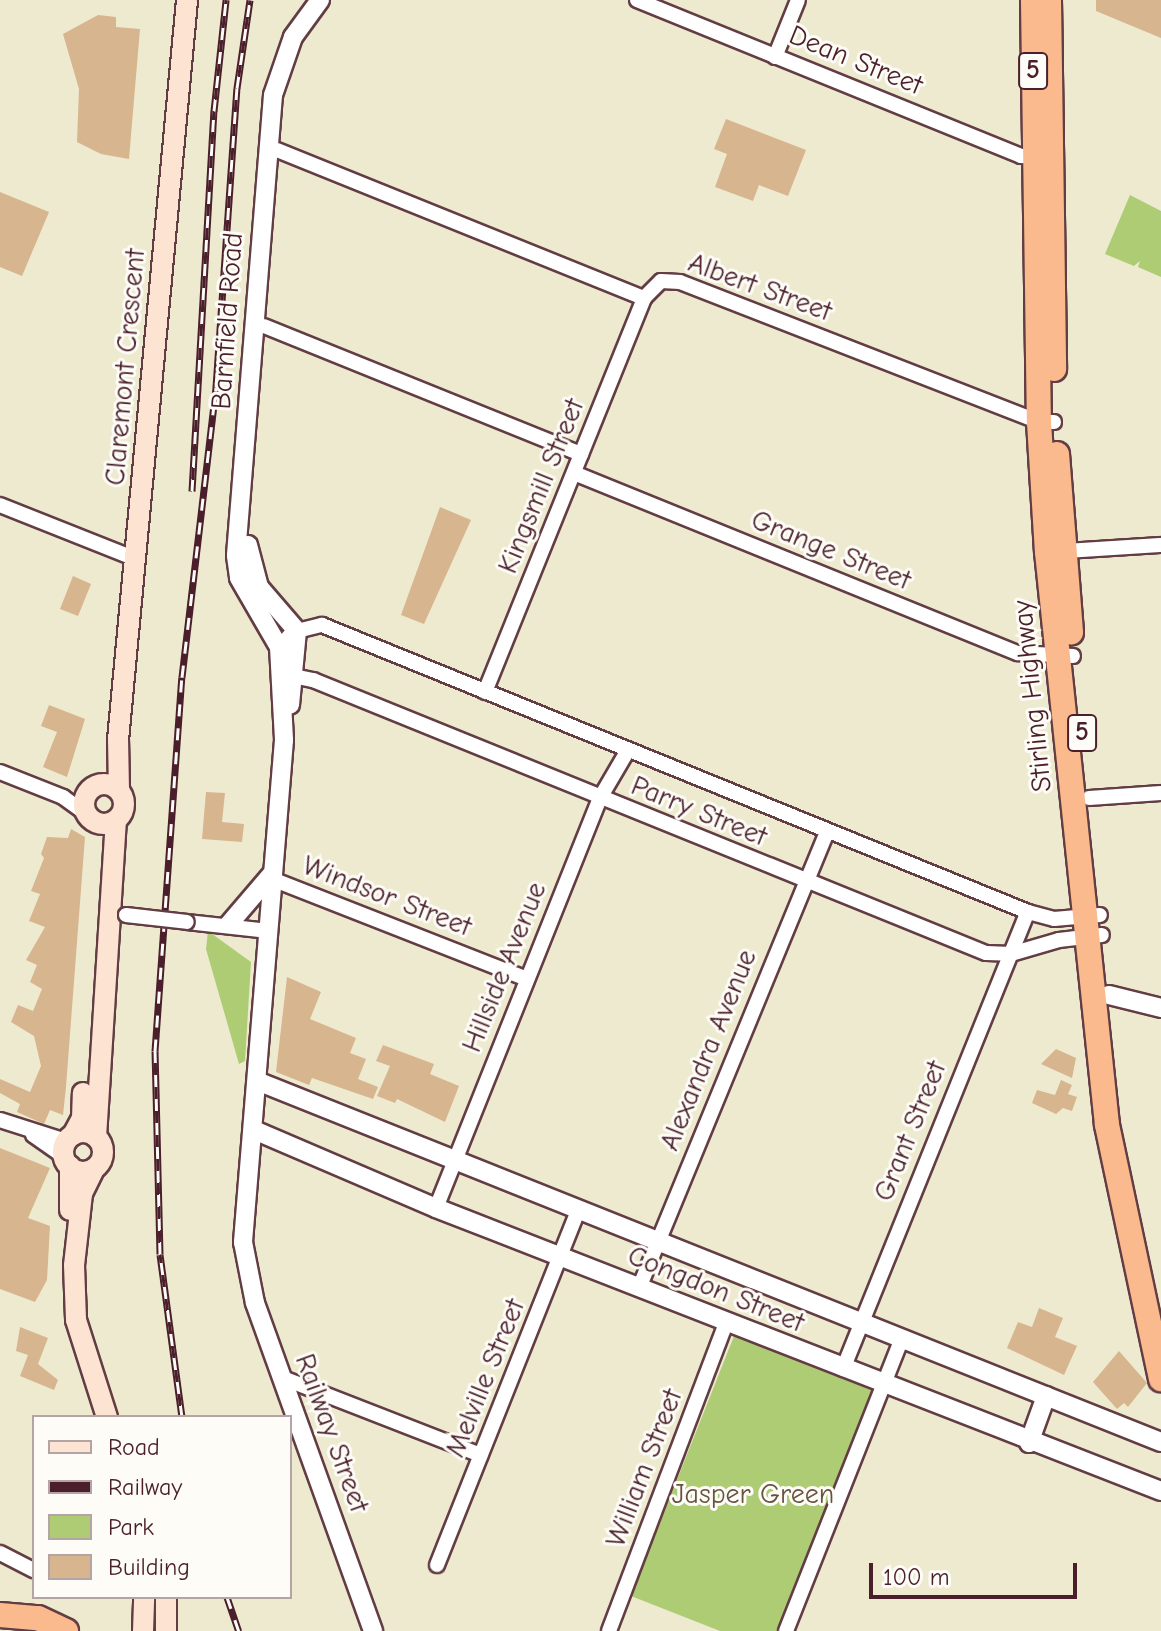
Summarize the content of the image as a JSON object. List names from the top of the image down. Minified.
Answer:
{"streets":{"highway":["5","Stirling Highway"],"main road":["Claremont Crescent"],"street":["Dean Street","Albert Street","Barnfield Road","Kingsmill Street","Grange Street","Parry Street","Windsor Street","Hillside Avenue","Alexandra Avenue","Grant Street","Congdon Street","Melville Street","Railway Street","William Street"]},"crossings":[["Dean Street","Stirling Highway"],["Albert Street","Kingsmill Street"],["Albert Street","Stirling Highway"],["Barnfield Road","Parry Street"],["Barnfield Road","Railway Street"],["Kingsmill Street","Grange Street"],["Kingsmill Street","Parry Street"],["Grange Street","Stirling Highway"],["Stirling Highway","Parry Street"],["Parry Street","Hillside Avenue"],["Parry Street","Alexandra Avenue"],["Parry Street","Grant Street"],["Parry Street","Railway Street"],["Windsor Street","Hillside Avenue"],["Windsor Street","Railway Street"],["Hillside Avenue","Congdon Street"],["Alexandra Avenue","Congdon Street"],["Grant Street","Congdon Street"],["Congdon Street","Melville Street"],["Congdon Street","Railway Street"],["Congdon Street","William Street"]],"parks":["Jasper Green"],"legend":["Road","Railway","Park","Building"],"scale_bar":"100 m"}
